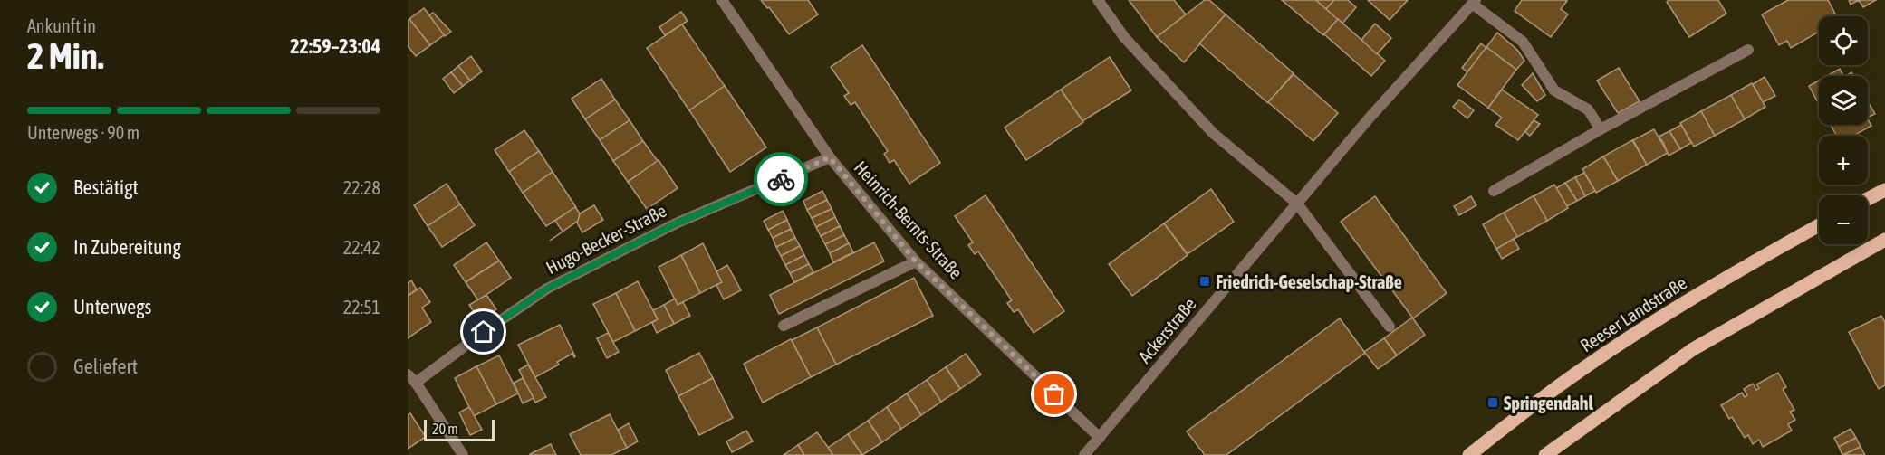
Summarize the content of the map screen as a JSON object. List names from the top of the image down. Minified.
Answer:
{"streets":{"main road":["Reeser Landstraße"],"street":["Heinrich-Bernts-Straße","Hugo-Becker-Straße","Ackerstraße"]},"crossings":[["Heinrich-Bernts-Straße","Hugo-Becker-Straße"],["Heinrich-Bernts-Straße","Ackerstraße"]],"places":{"transit":["Friedrich-Geselschap-Straße","Springendahl"]},"scale_bar":"20 m","page":{"heading":["2 Min.","Ankunft in","22:59–23:04"],"map_buttons":["+","−"],"bar":"Unterwegs · 90 m","list":[["Bestätigt","22:28"],["In Zubereitung","22:42"],["Unterwegs","22:51"],"Geliefert"],"scale":"20 m"}}
